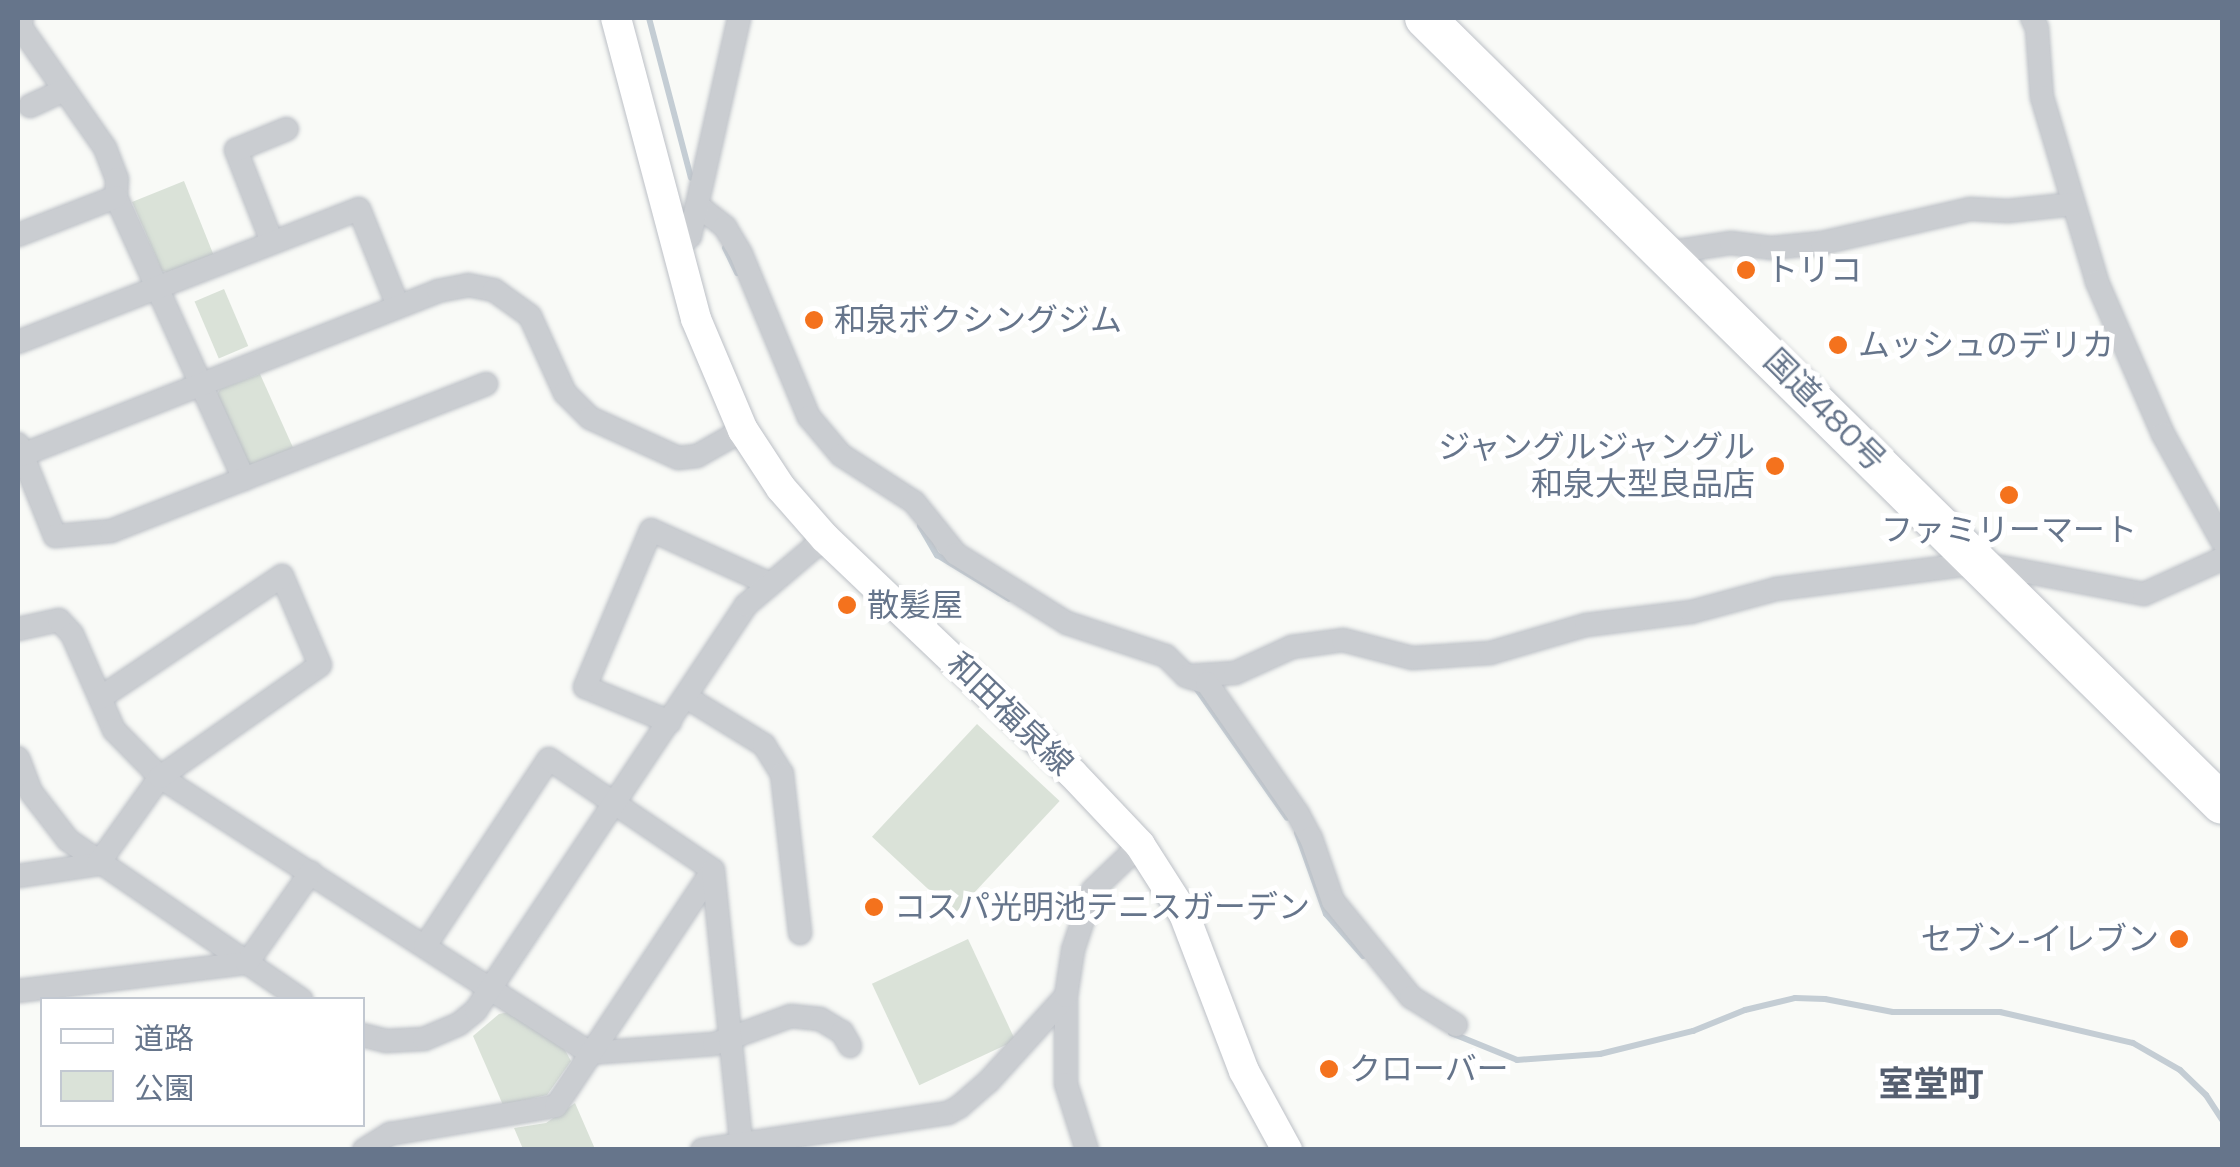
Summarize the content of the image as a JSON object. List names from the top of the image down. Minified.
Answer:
{"streets":{"highway":["国道480号"],"main road":["和田福泉線"]},"districts":["室堂町"],"places":["トリコ","和泉ボクシングジム","ムッシュのデリカ","ジャングルジャングル 和泉大型良品店","ファミリーマート","散髪屋","コスパ光明池テニスガーデン","セブン-イレブン","クローバー"],"legend":["道路","公園"]}
